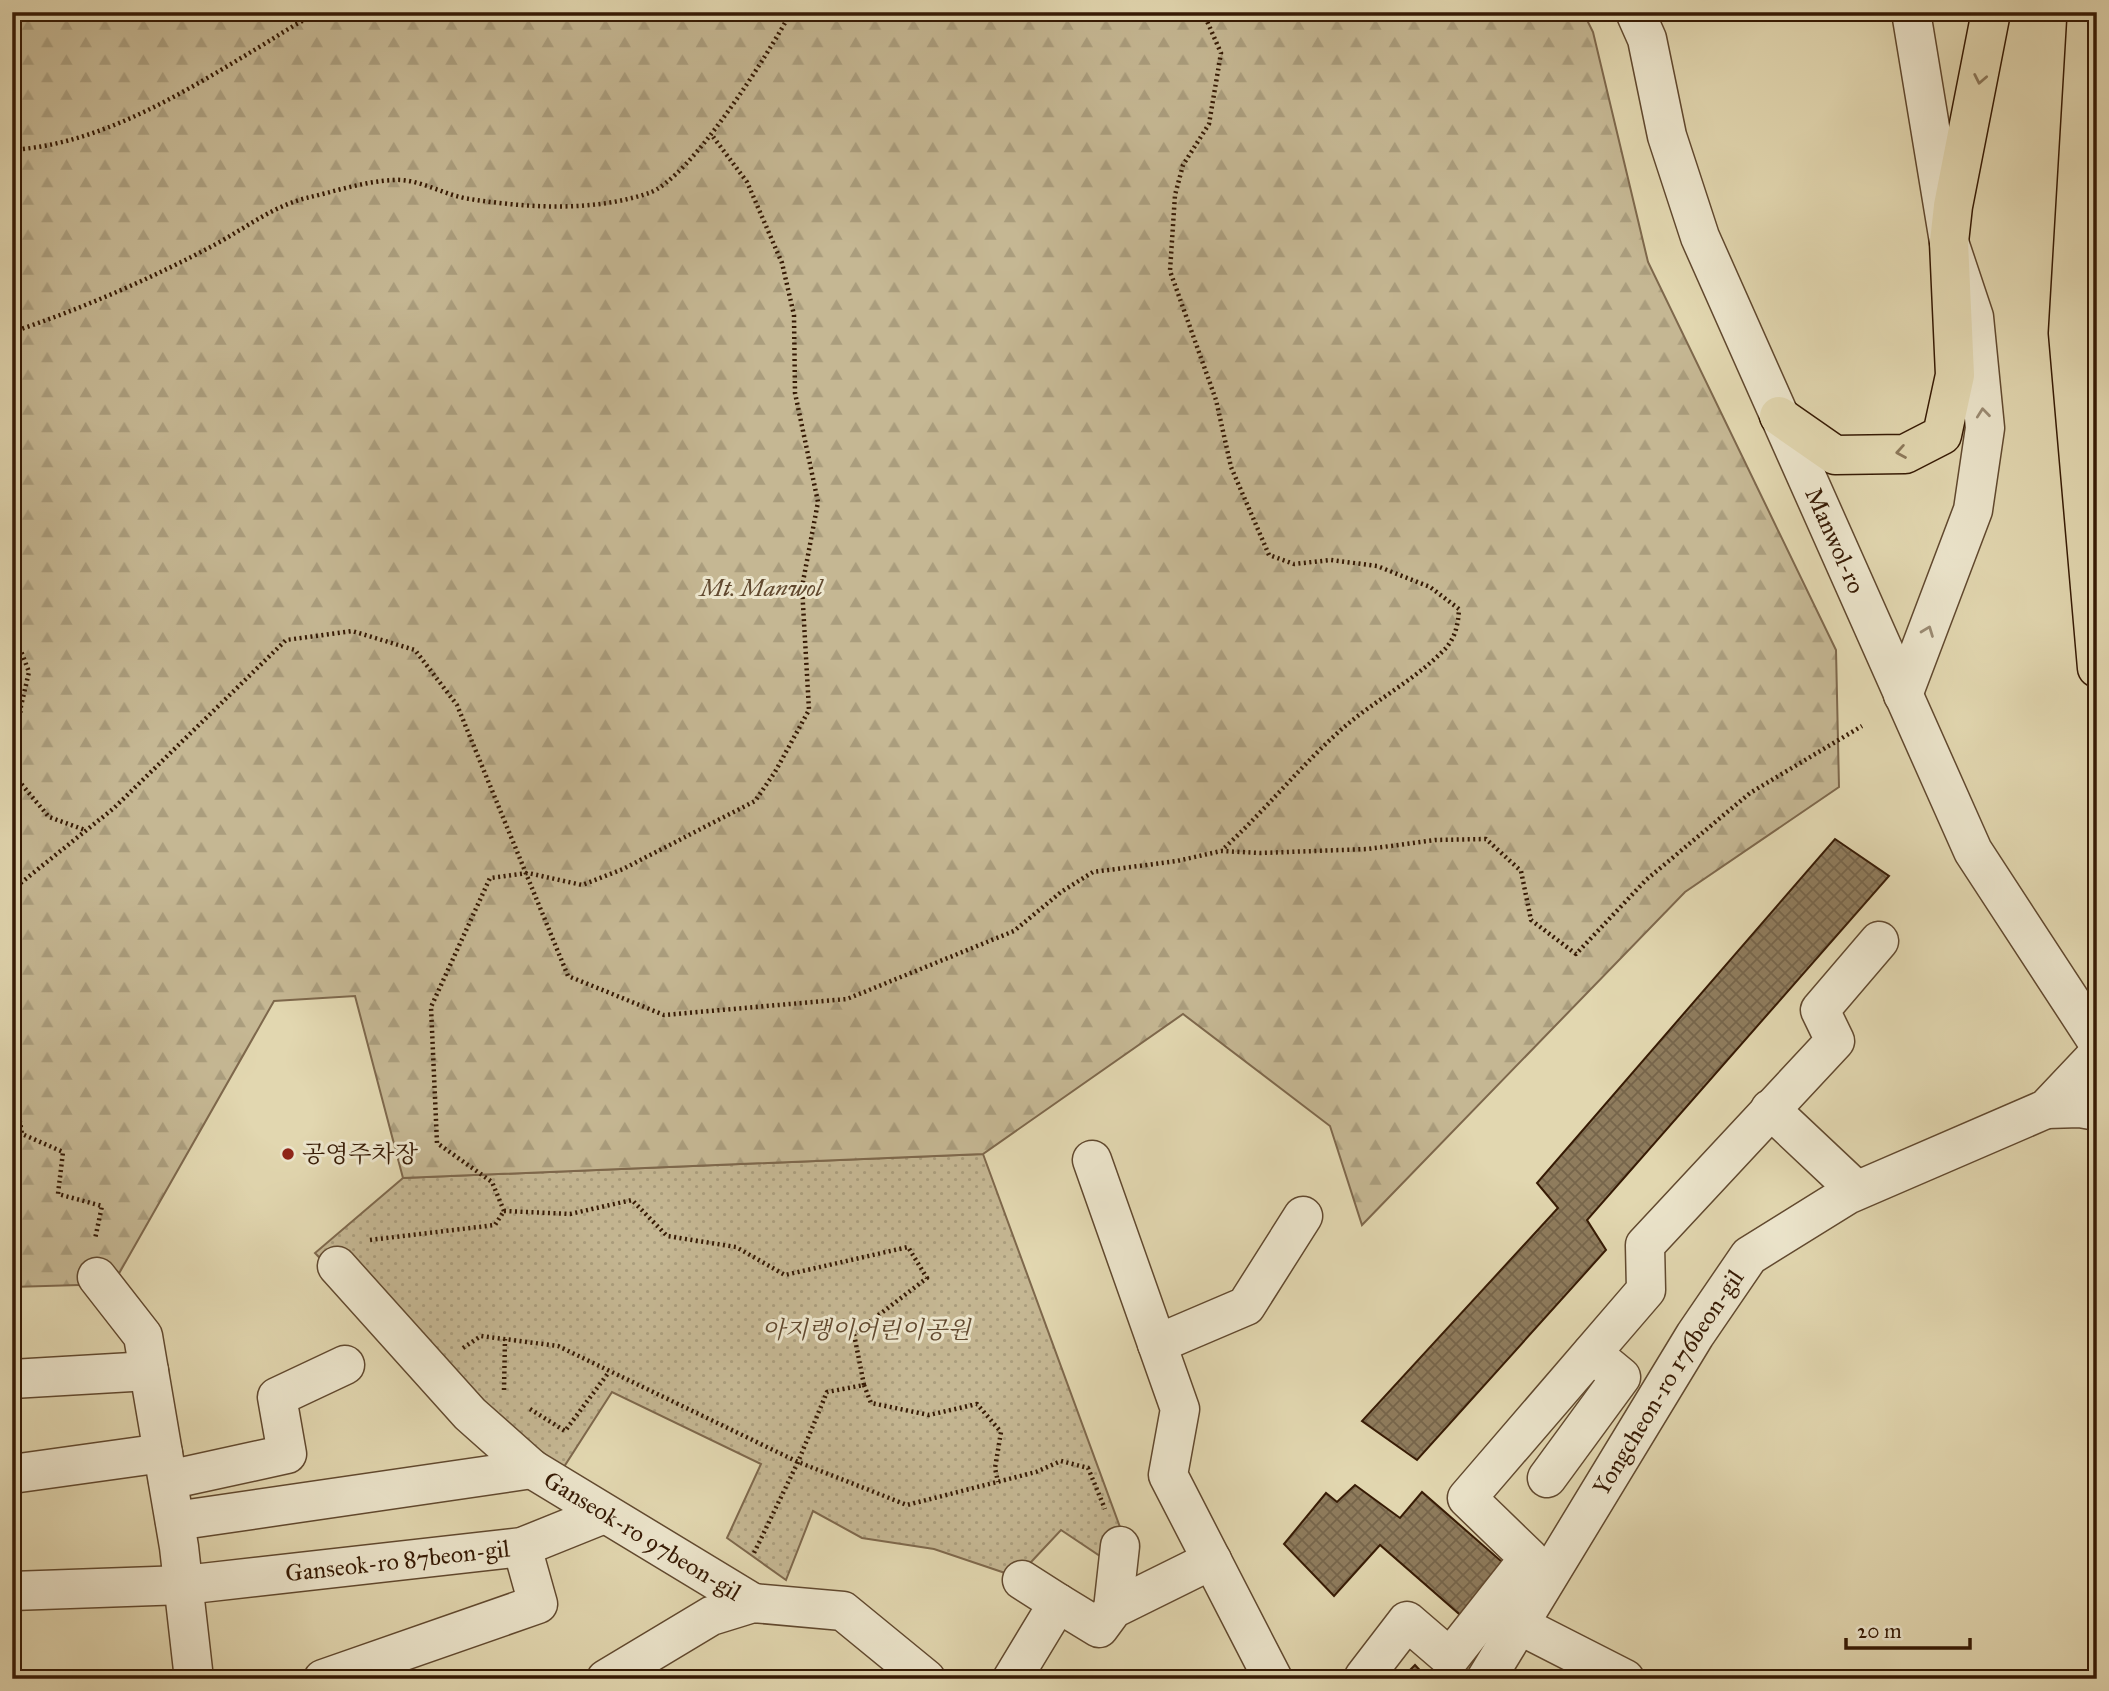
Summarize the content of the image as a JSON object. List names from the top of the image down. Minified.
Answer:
{"streets":{"street":["Manwol-ro","Yongcheon-ro 176beon-gil","Ganseok-ro 97beon-gil","Ganseok-ro 87beon-gil"]},"crossings":[["Ganseok-ro 97beon-gil","Ganseok-ro 87beon-gil"]],"parks":["Mt. Manwol","아지랭이어린이공원"],"places":["공영주차장"],"scale_bar":"20 m"}
